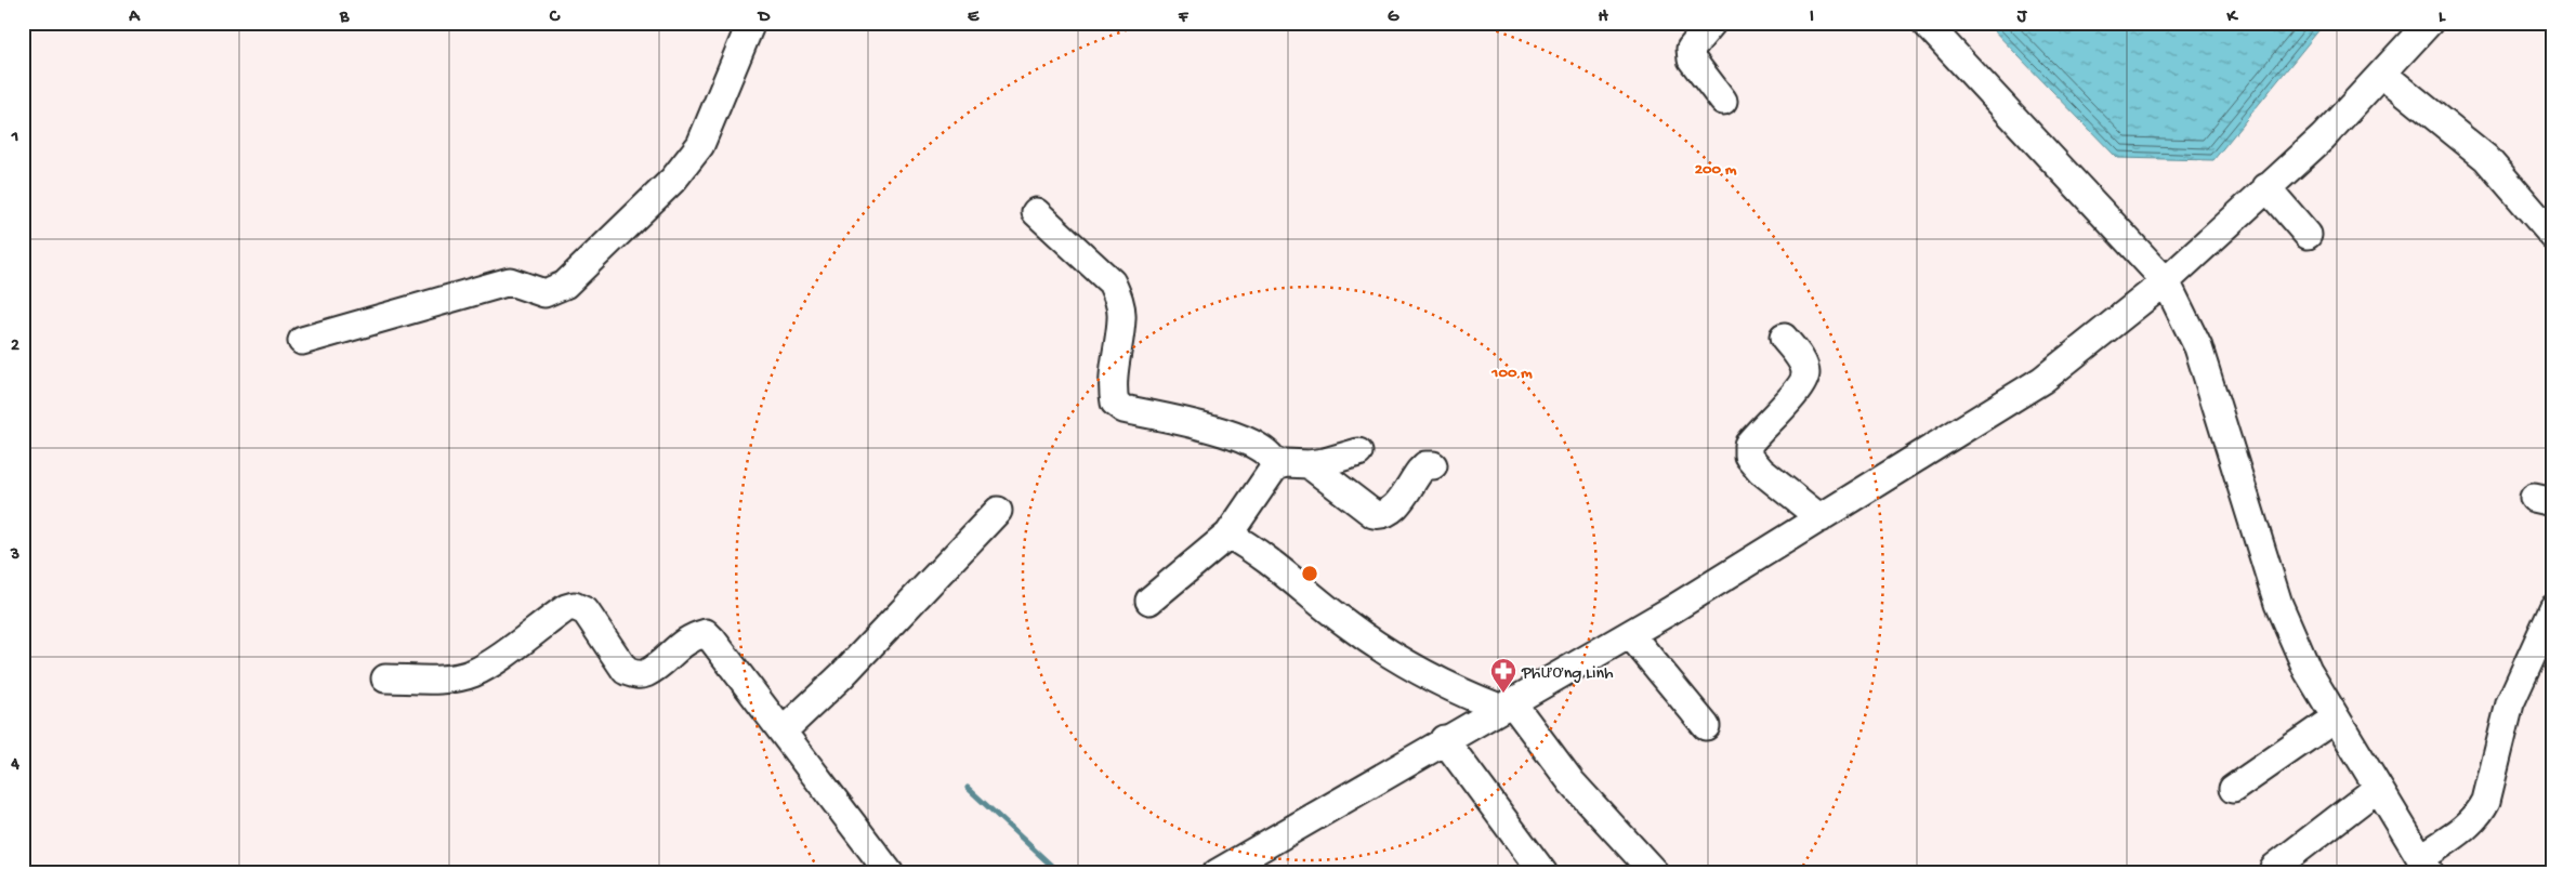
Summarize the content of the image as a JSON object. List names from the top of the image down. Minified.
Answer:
{"places":{"pharmacy":["Phương Linh"]},"grid":{"columns":["A","B","C","D","E","F","G","H","I","J","K","L"],"rows":["1","2","3","4"]},"rings":["200 m","100 m"]}
